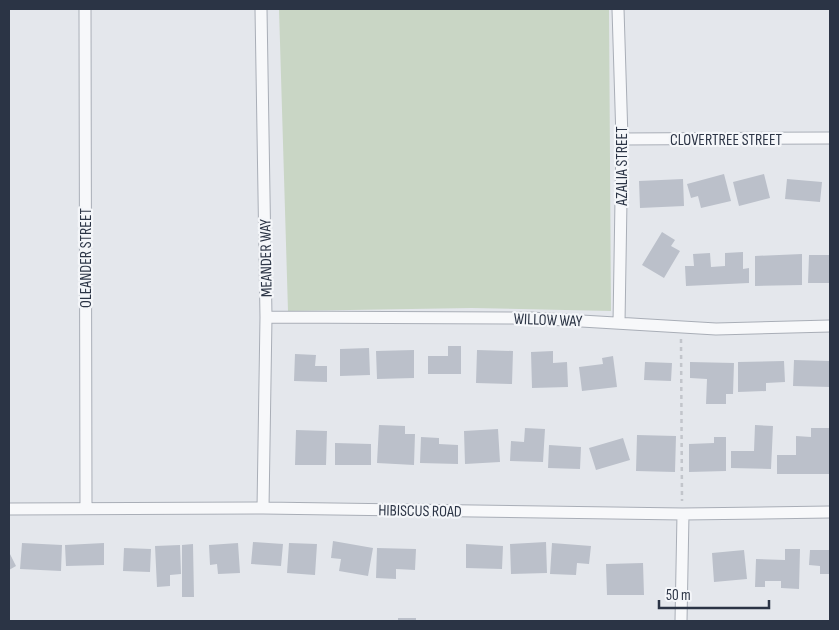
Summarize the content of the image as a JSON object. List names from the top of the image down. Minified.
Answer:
{"streets":{"street":["CLOVERTREE STREET","AZALIA STREET","OLEANDER STREET","MEANDER WAY","WILLOW WAY","HIBISCUS ROAD"]},"crossings":[["CLOVERTREE STREET","AZALIA STREET"],["AZALIA STREET","WILLOW WAY"],["OLEANDER STREET","HIBISCUS ROAD"],["MEANDER WAY","WILLOW WAY"],["MEANDER WAY","HIBISCUS ROAD"]],"scale_bar":"50 m"}
